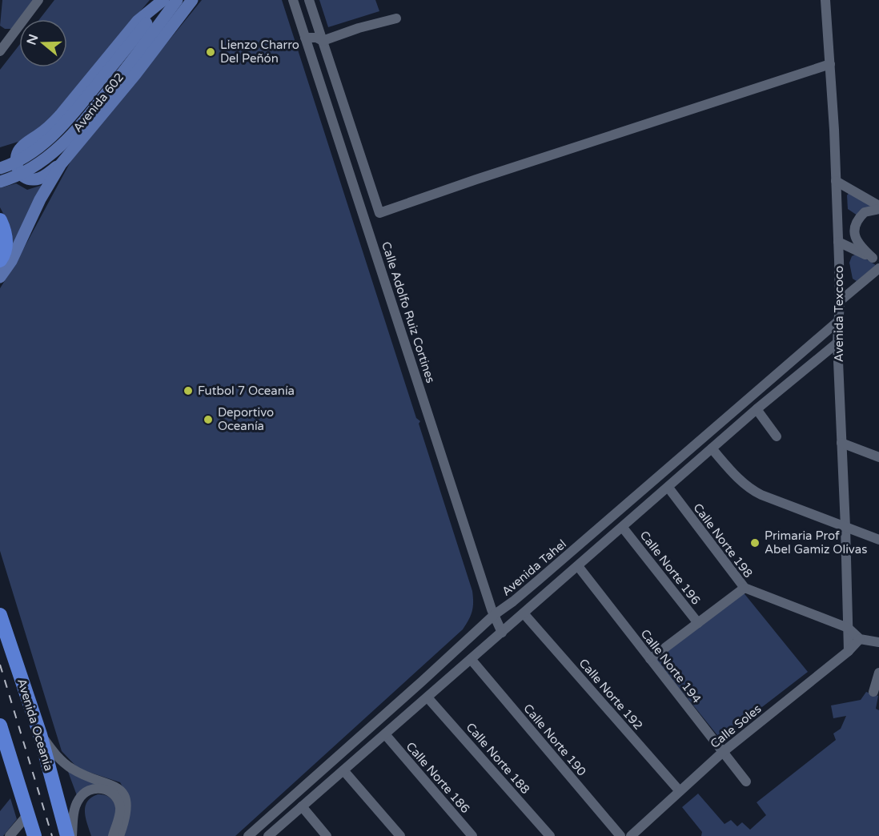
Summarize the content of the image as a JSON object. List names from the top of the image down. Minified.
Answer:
{"streets":{"highway":["Avenida Oceanía"],"main road":["Avenida 602"],"street":["Calle Adolfo Ruiz Cortines","Avenida Texcoco","Calle Norte 198","Avenida Tahel","Calle Norte 196","Calle Norte 194","Calle Norte 192","Calle Soles","Calle Norte 190","Calle Norte 188","Calle Norte 186"]},"crossings":[["Calle Adolfo Ruiz Cortines","Avenida Tahel"],["Avenida Texcoco","Calle Norte 198"],["Avenida Texcoco","Avenida Tahel"],["Avenida Texcoco","Calle Soles"],["Calle Norte 194","Calle Soles"],["Calle Norte 192","Calle Soles"]],"places":["Lienzo Charro Del Peñón","Futbol 7 Oceanía","Deportivo Oceanía","Primaria Prof Abel Gamiz Olivas"],"north":"left"}
